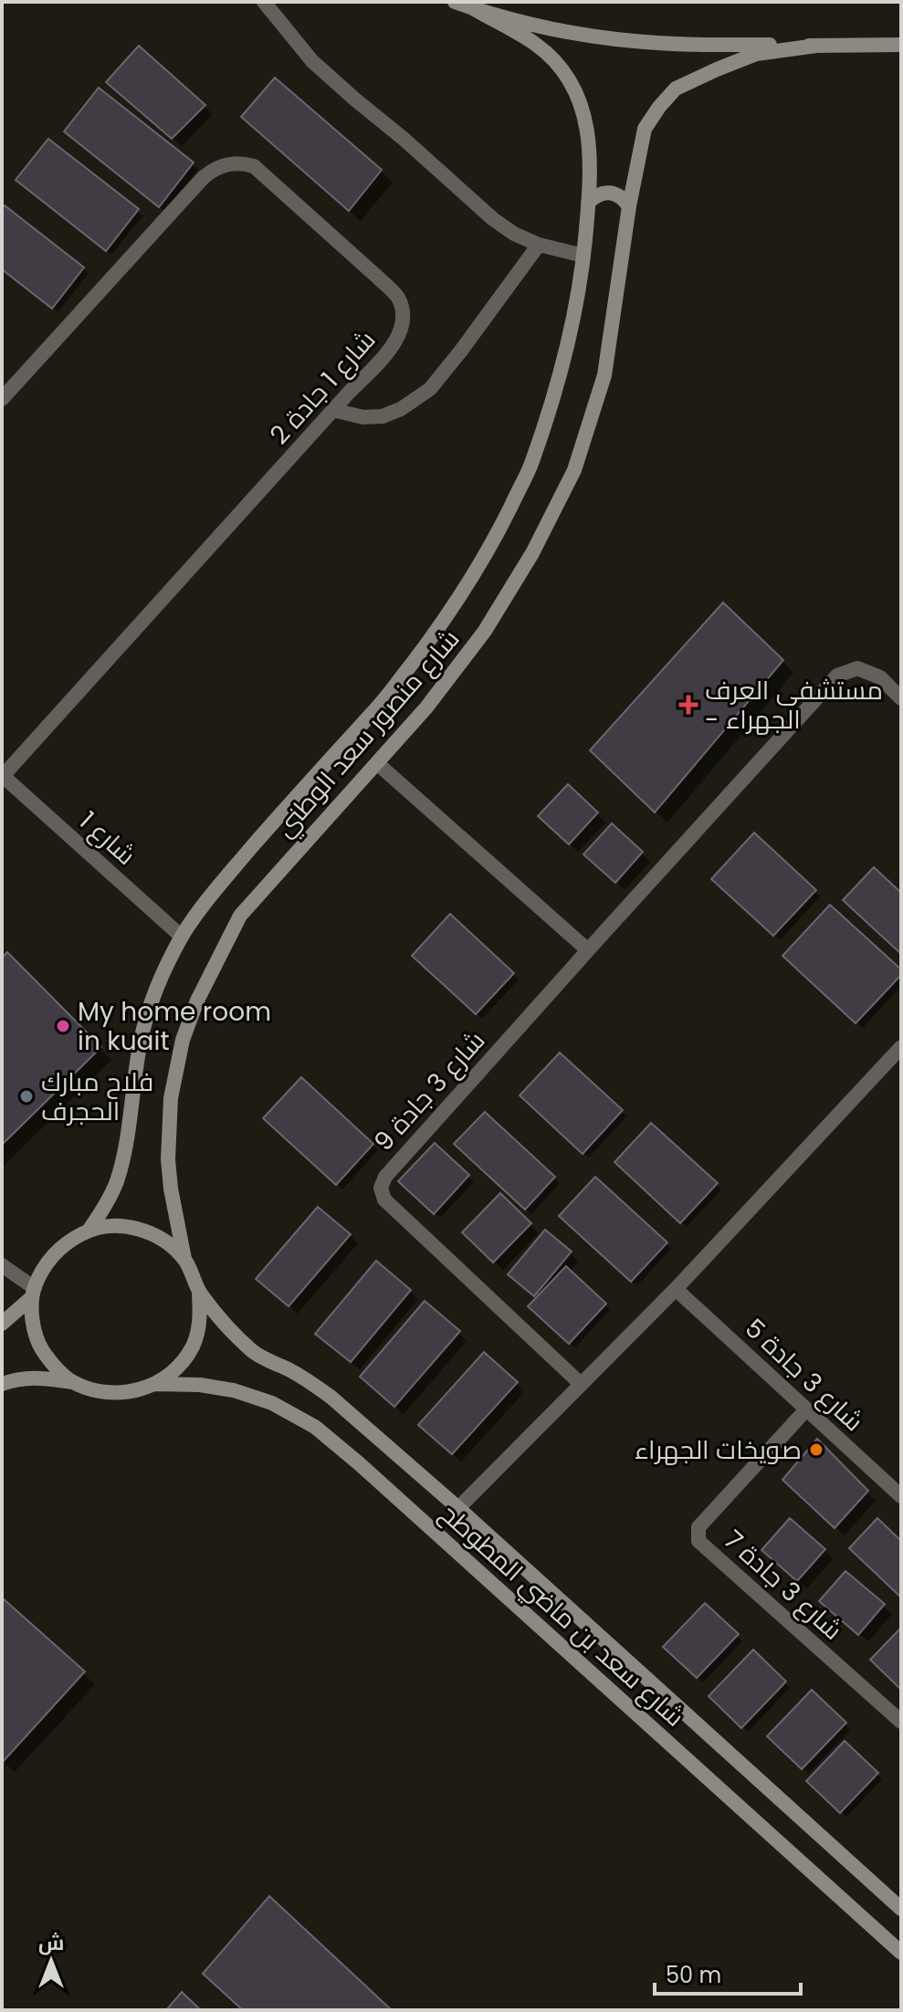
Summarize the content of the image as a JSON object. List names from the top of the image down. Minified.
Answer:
{"streets":{"street":["شارع 1 جادة 2","شارع منصور سعد الوطني","شارع 1","شارع 3 جادة 9","شارع 3 جادة 5","شارع 3 جادة 7","شارع سعد بن ماضي المطوطح"]},"crossings":[["شارع 1 جادة 2","شارع 1"],["شارع منصور سعد الوطني","شارع 1"],["شارع منصور سعد الوطني","شارع سعد بن ماضي المطوطح"],["شارع 3 جادة 5","شارع 3 جادة 7"]],"places":{"health":["مستشفى العرف - الجهراء"],"other":["My home room in kuait","فلاح مبارك الحجرف","صويخات الجهراء"]},"scale_bar":"50 m","north":"top"}
